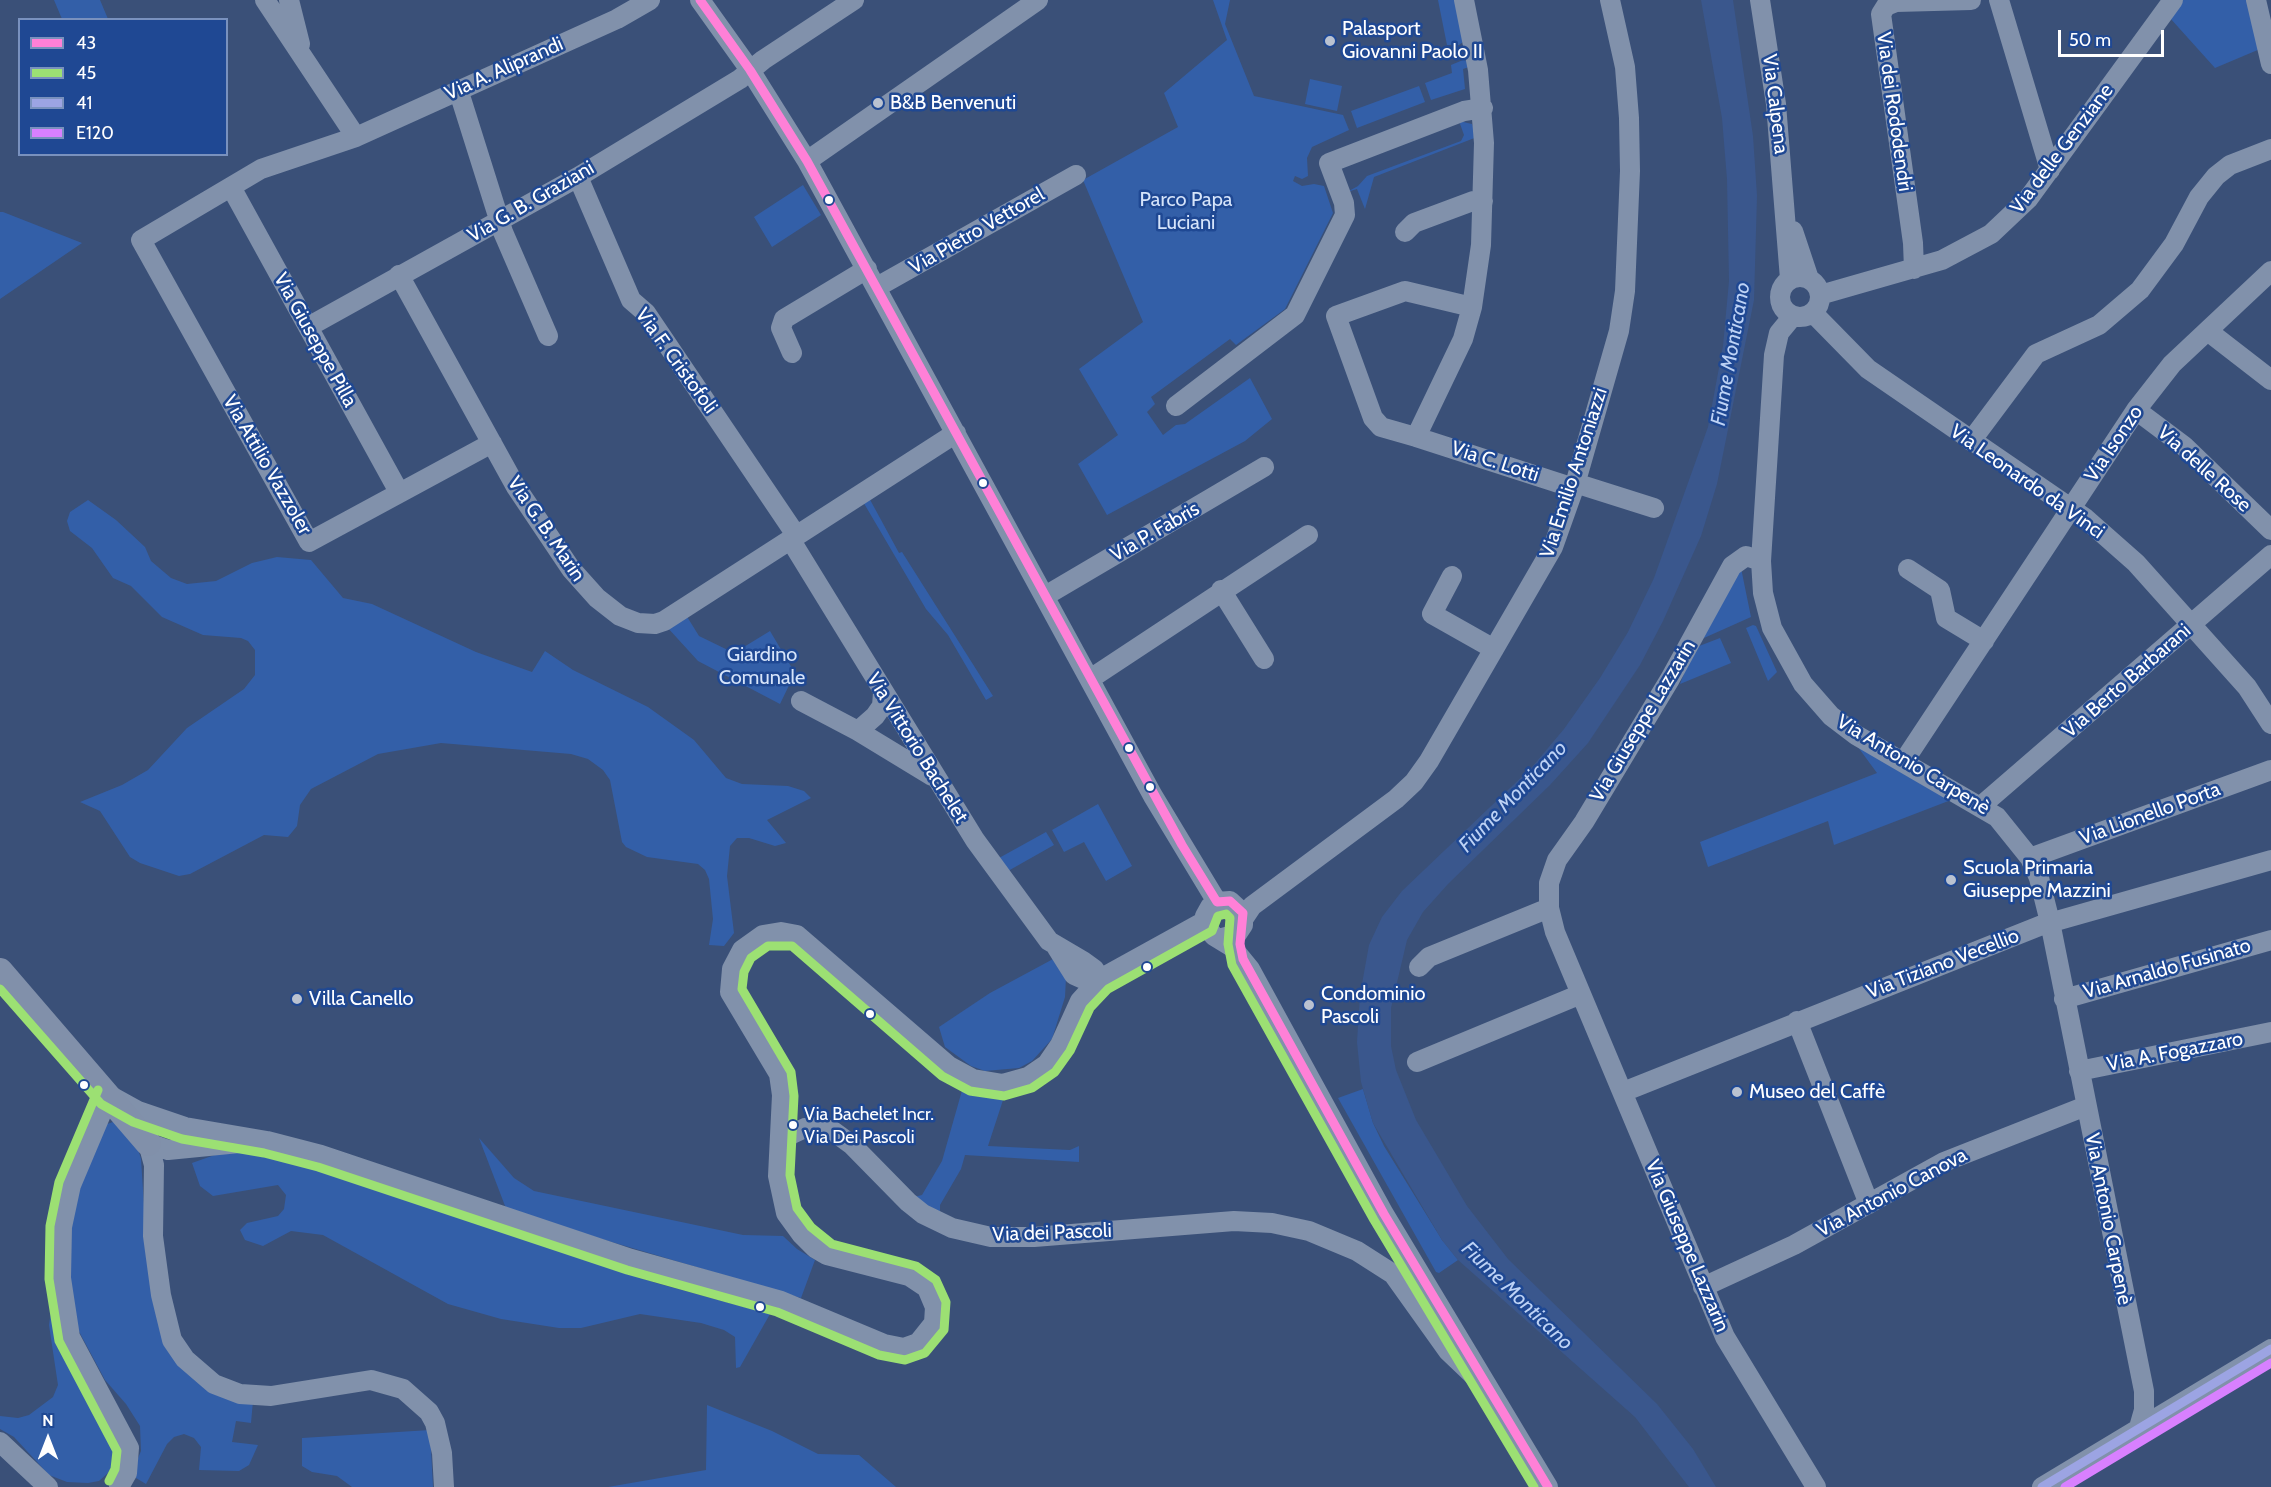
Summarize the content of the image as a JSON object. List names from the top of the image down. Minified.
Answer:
{"streets":{"street":["Via A. Aliprandi","Via Calpena","Via dei Rododendri","Via delle Genziane","Via G. B. Graziani","Via Pietro Vettorel","Via Giuseppe Pilla","Via F. Cristofoli","Via Isonzo","Via C. Lotti","Via Attilio Vazzoler","Via delle Rose","Via Emilio Antoniazzi","Via Leonardo da Vinci","Via G. B. Marin","Via P. Fabris","Via Berto Barbarani","Via Giuseppe Lazzarin","Via Vittorio Bachelet","Via Antonio Carpenè","Via Lionello Porta","Via Tiziano Vecellio","Via Arnaldo Fusinato","Via A. Fogazzaro","Via Antonio Canova","Via dei Pascoli"]},"crossings":[["Via A. Aliprandi","Via Giuseppe Pilla"],["Via A. Aliprandi","Via Attilio Vazzoler"],["Via Calpena","Via delle Genziane"],["Via Calpena","Via Leonardo da Vinci"],["Via Calpena","Via Antonio Carpenè"],["Via dei Rododendri","Via delle Genziane"],["Via delle Genziane","Via Leonardo da Vinci"],["Via delle Genziane","Via Antonio Carpenè"],["Via G. B. Graziani","Via Giuseppe Pilla"],["Via G. B. Graziani","Via F. Cristofoli"],["Via G. B. Graziani","Via G. B. Marin"],["Via Giuseppe Pilla","Via Attilio Vazzoler"],["Via F. Cristofoli","Via G. B. Marin"],["Via F. Cristofoli","Via Vittorio Bachelet"],["Via Isonzo","Via delle Rose"],["Via Isonzo","Via Leonardo da Vinci"],["Via Isonzo","Via Antonio Carpenè"],["Via C. Lotti","Via Emilio Antoniazzi"],["Via Attilio Vazzoler","Via G. B. Marin"],["Via Leonardo da Vinci","Via Berto Barbarani"],["Via G. B. Marin","Via Vittorio Bachelet"],["Via Berto Barbarani","Via Antonio Carpenè"],["Via Giuseppe Lazzarin","Via Antonio Carpenè"],["Via Giuseppe Lazzarin","Via Tiziano Vecellio"],["Via Giuseppe Lazzarin","Via Antonio Canova"],["Via Antonio Carpenè","Via Lionello Porta"],["Via Antonio Carpenè","Via Tiziano Vecellio"],["Via Antonio Carpenè","Via Arnaldo Fusinato"],["Via Antonio Carpenè","Via A. Fogazzaro"],["Via Antonio Carpenè","Via Antonio Canova"]],"water":["Fiume Monticano"],"parks":["Parco Papa Luciani","Giardino Comunale"],"places":["Palasport Giovanni Paolo II","B&B Benvenuti","Scuola Primaria Giuseppe Mazzini","Villa Canello","Condominio Pascoli","Museo del Caffè","Via Bachelet Incr. Via Dei Pascoli"],"lines":["transit line 43","transit line 45","transit line 41","transit line E120"],"legend":["43","45","41","E120"],"scale_bar":"50 m","north":"top"}
